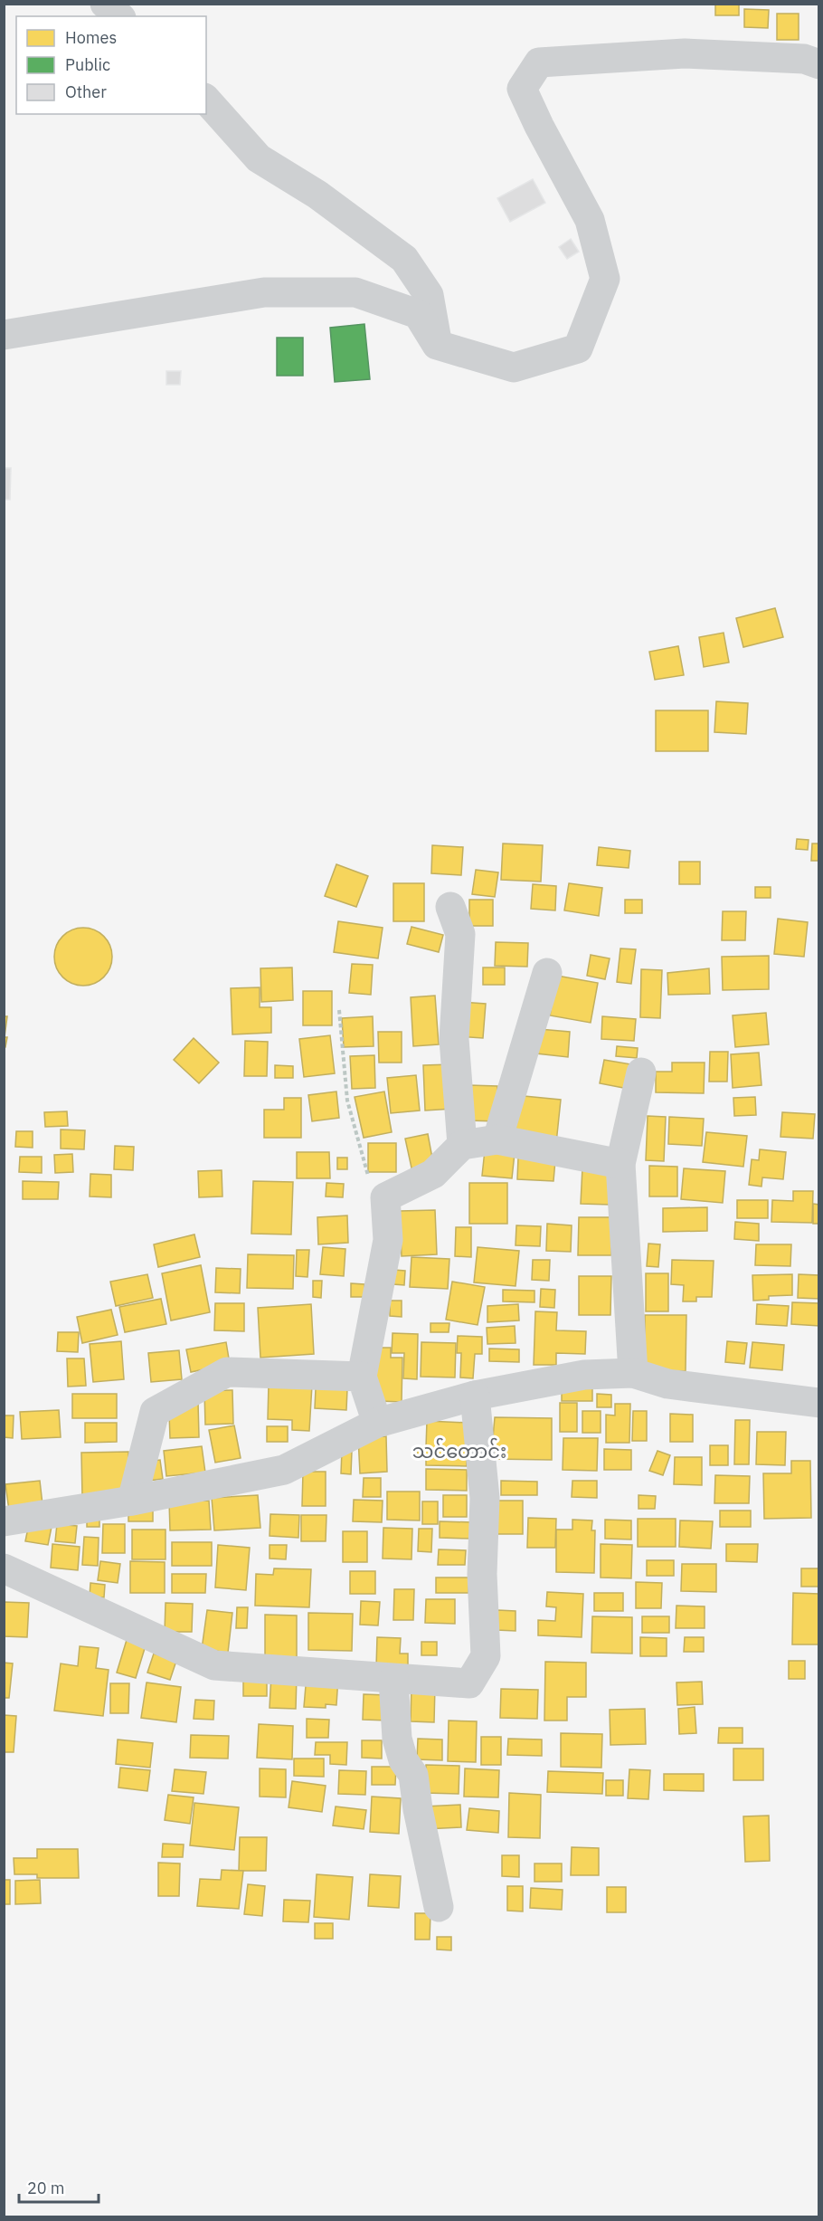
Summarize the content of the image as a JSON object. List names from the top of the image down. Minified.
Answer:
{"districts":["သင်တောင်း"],"legend":["Homes","Public","Other"],"scale_bar":"20 m"}
